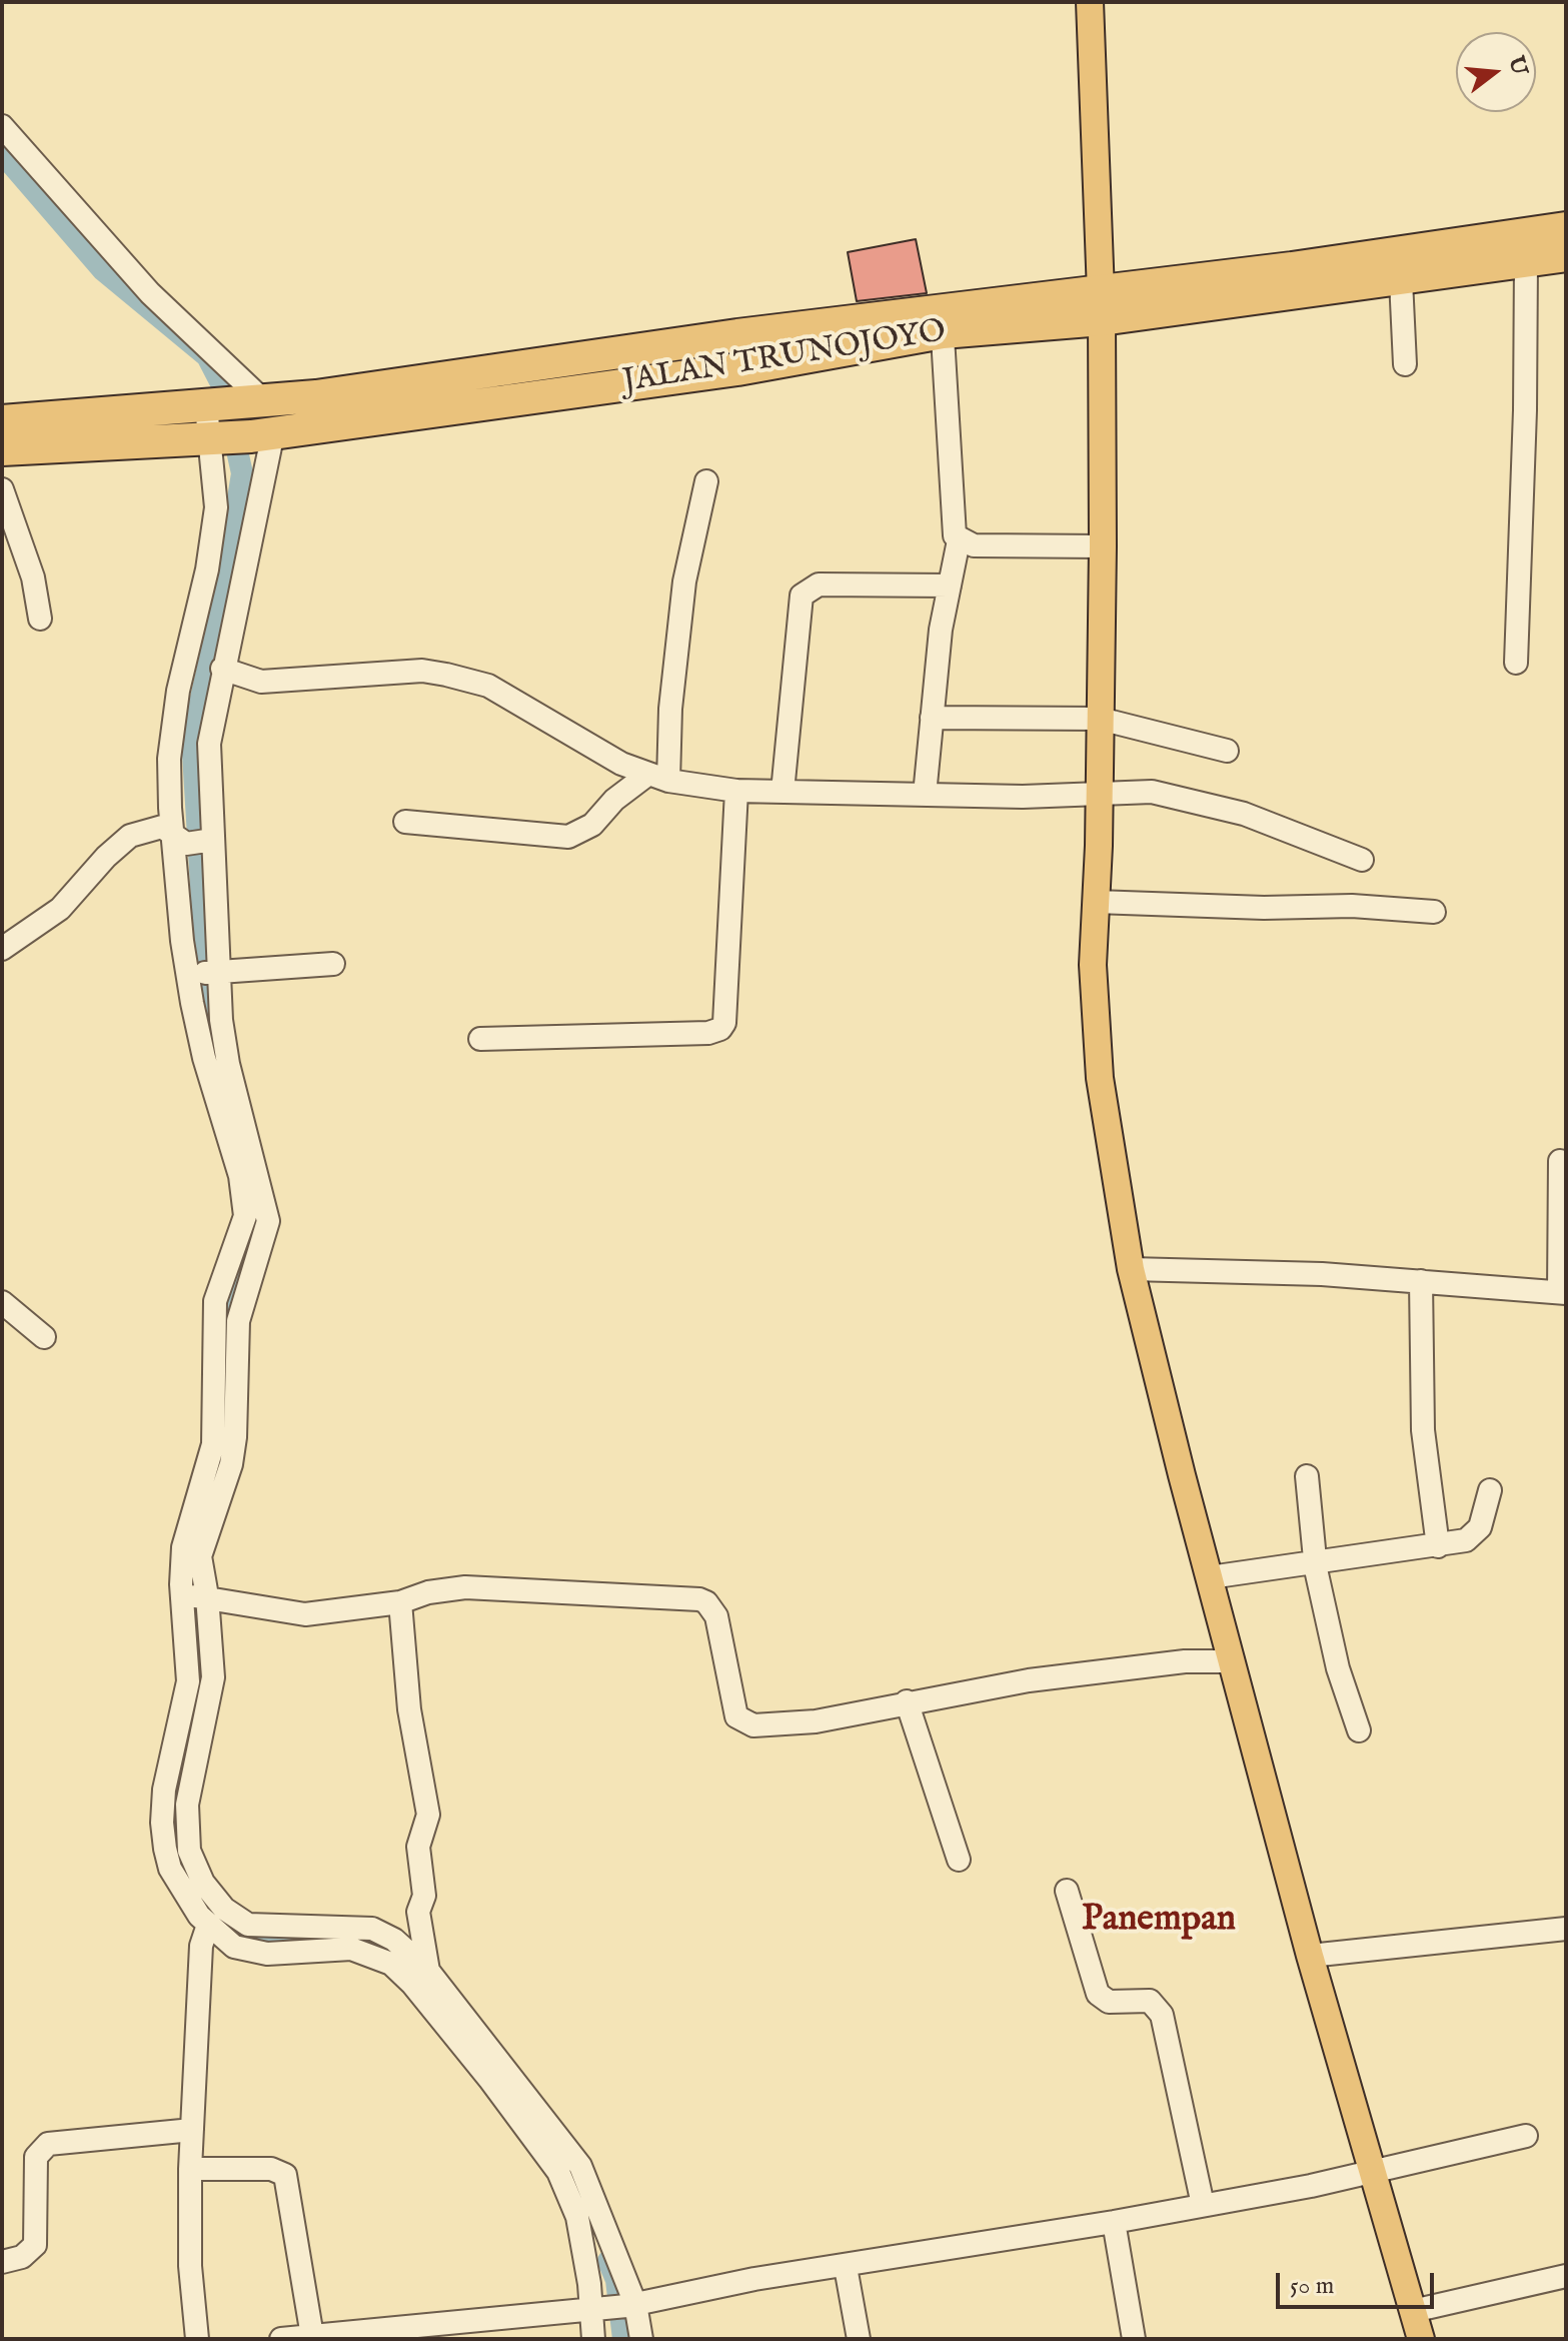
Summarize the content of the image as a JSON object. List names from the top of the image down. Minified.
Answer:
{"streets":{"highway":["JALAN TRUNOJOYO"]},"districts":["Panempan"],"scale_bar":"50 m","north":"right"}
